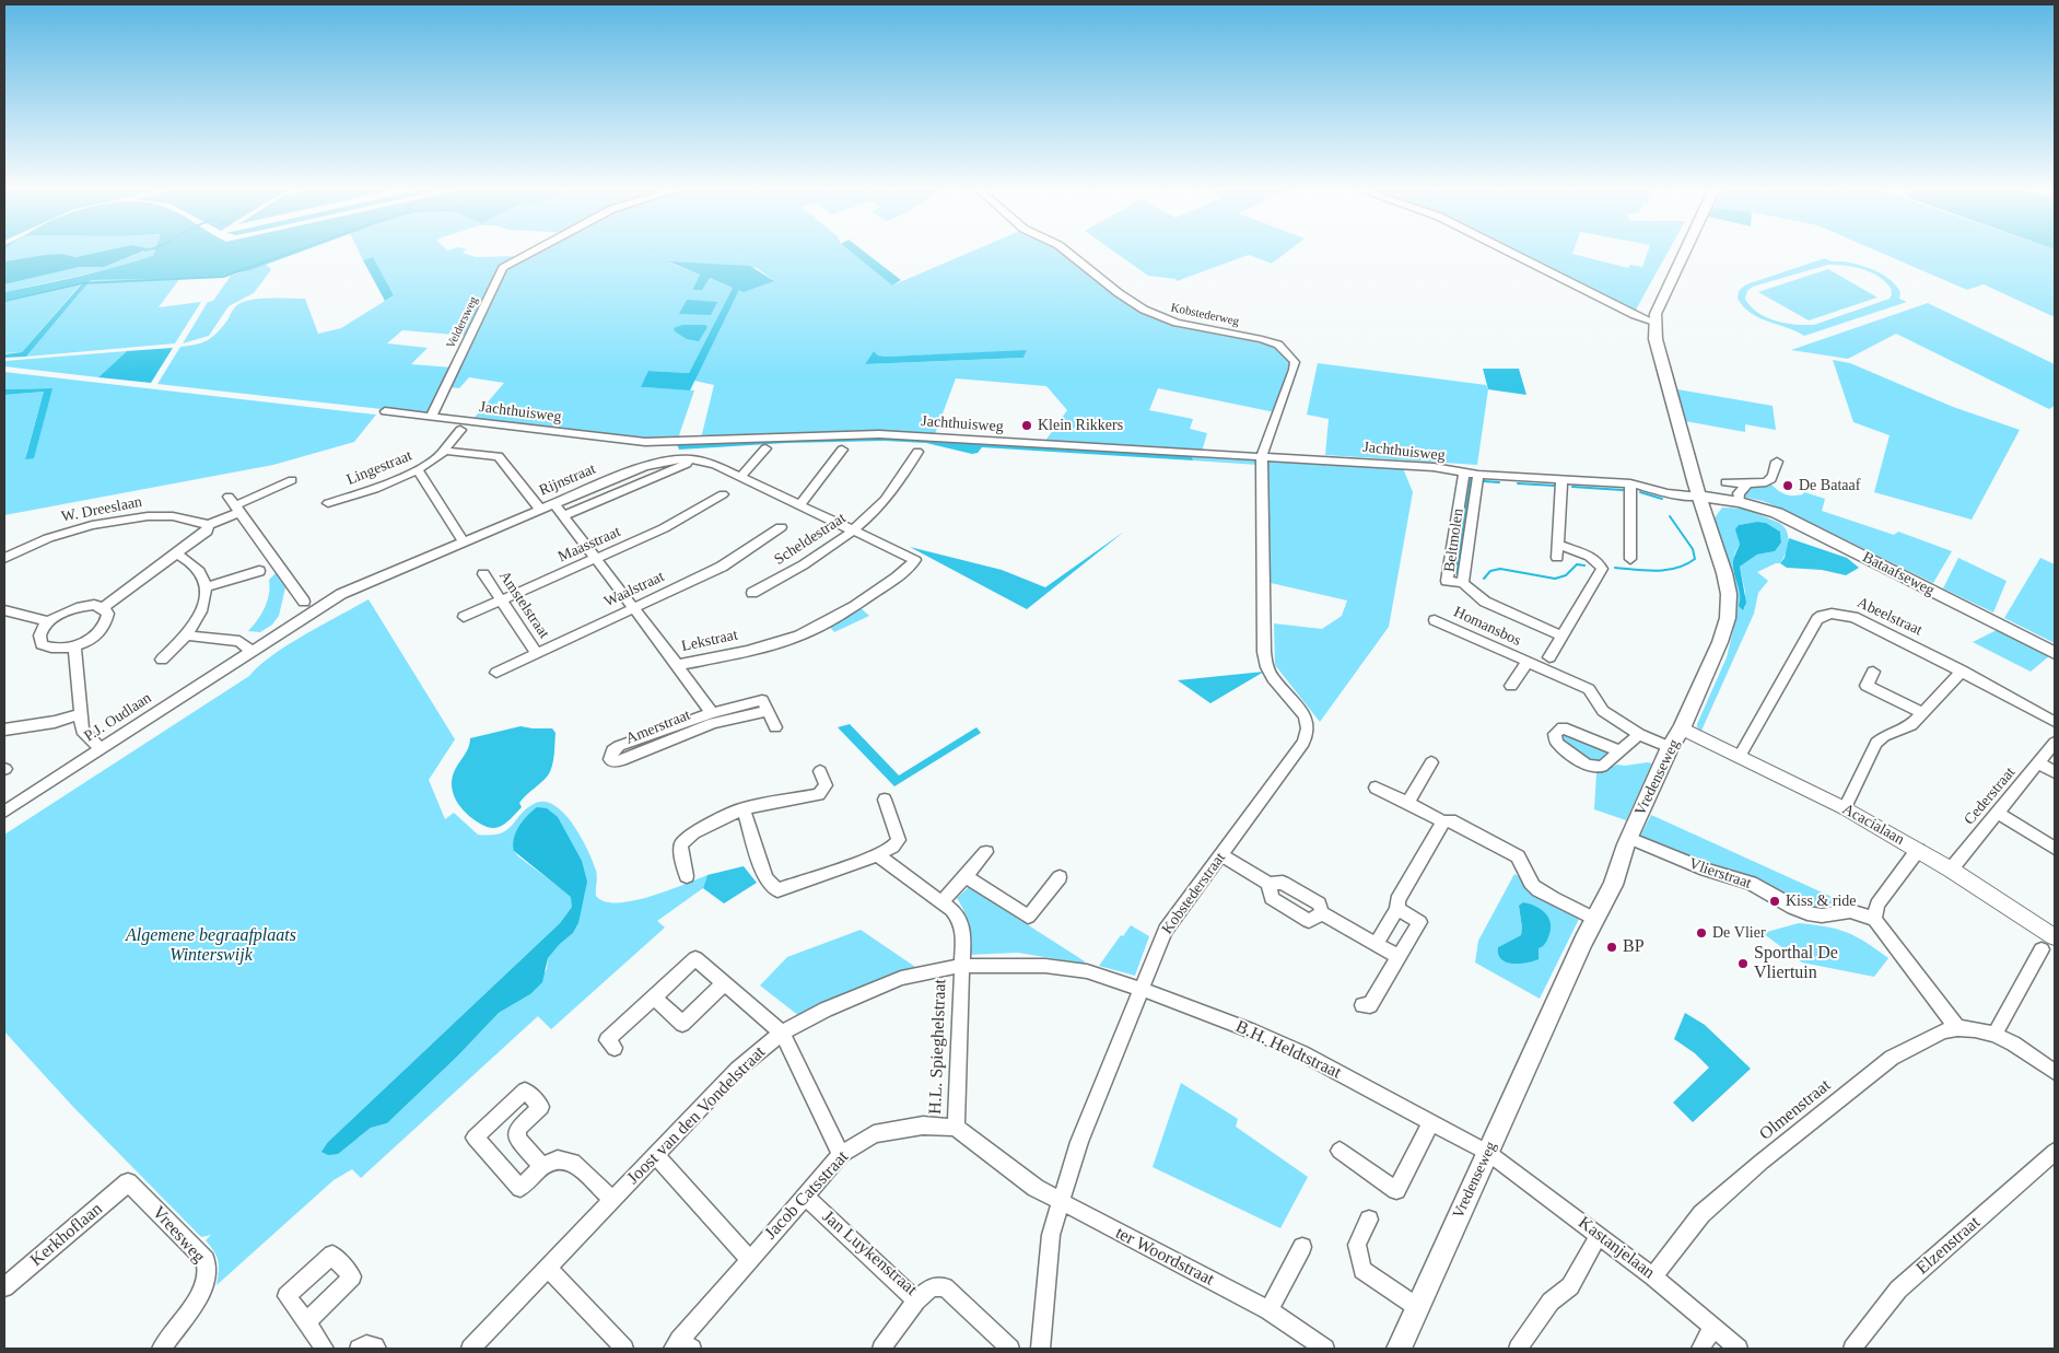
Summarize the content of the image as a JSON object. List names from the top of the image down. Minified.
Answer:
{"streets":{"main road":["Bataafseweg","Vredenseweg"],"street":["Kobstederweg","Veldersweg","Jachthuisweg","Lingestraat","Rijnstraat","W. Dreeslaan","Scheldestraat","Beltmolen","Maasstraat","Waalstraat","Amstelstraat","Abeelstraat","Homansbos","Lekstraat","P.J. Oudlaan","Amerstraat","Cederstraat","Acacialaan","Vlierstraat","Kobstederstraat","H.L. Spieghelstraat","B.H. Heldtstraat","Olmenstraat","Joost van den Vondelstraat","Jacob Catsstraat","Kerkhoflaan","Vreesweg","Elzenstraat","Kastanjelaan","Jan Luykenstraat","ter Woordstraat"]},"crossings":[["Kobstederweg","Jachthuisweg"],["Kobstederweg","Kobstederstraat"],["Veldersweg","Jachthuisweg"],["Jachthuisweg","Beltmolen"],["Jachthuisweg","Bataafseweg"],["Jachthuisweg","Vredenseweg"],["Jachthuisweg","Kobstederstraat"],["Rijnstraat","Scheldestraat"],["Rijnstraat","Lekstraat"],["Rijnstraat","P.J. Oudlaan"],["Maasstraat","Amstelstraat"],["Maasstraat","Lekstraat"],["Bataafseweg","Vredenseweg"],["Waalstraat","Amstelstraat"],["Waalstraat","Lekstraat"],["Abeelstraat","Acacialaan"],["Homansbos","Vredenseweg"],["Lekstraat","Amerstraat"],["Vredenseweg","Acacialaan"],["Vredenseweg","Vlierstraat"],["Vredenseweg","B.H. Heldtstraat"],["Vredenseweg","Kastanjelaan"],["Cederstraat","Acacialaan"],["Kobstederstraat","B.H. Heldtstraat"],["Kobstederstraat","Joost van den Vondelstraat"],["Kobstederstraat","ter Woordstraat"],["H.L. Spieghelstraat","Joost van den Vondelstraat"],["H.L. Spieghelstraat","Jacob Catsstraat"],["B.H. Heldtstraat","Joost van den Vondelstraat"],["B.H. Heldtstraat","Kastanjelaan"],["Olmenstraat","Kastanjelaan"],["Jacob Catsstraat","Jan Luykenstraat"],["Kerkhoflaan","Vreesweg"]],"parks":["Algemene begraafplaats Winterswijk"],"places":["Klein Rikkers","De Bataaf","Kiss & ride","De Vlier","BP","Sporthal De Vliertuin"]}
